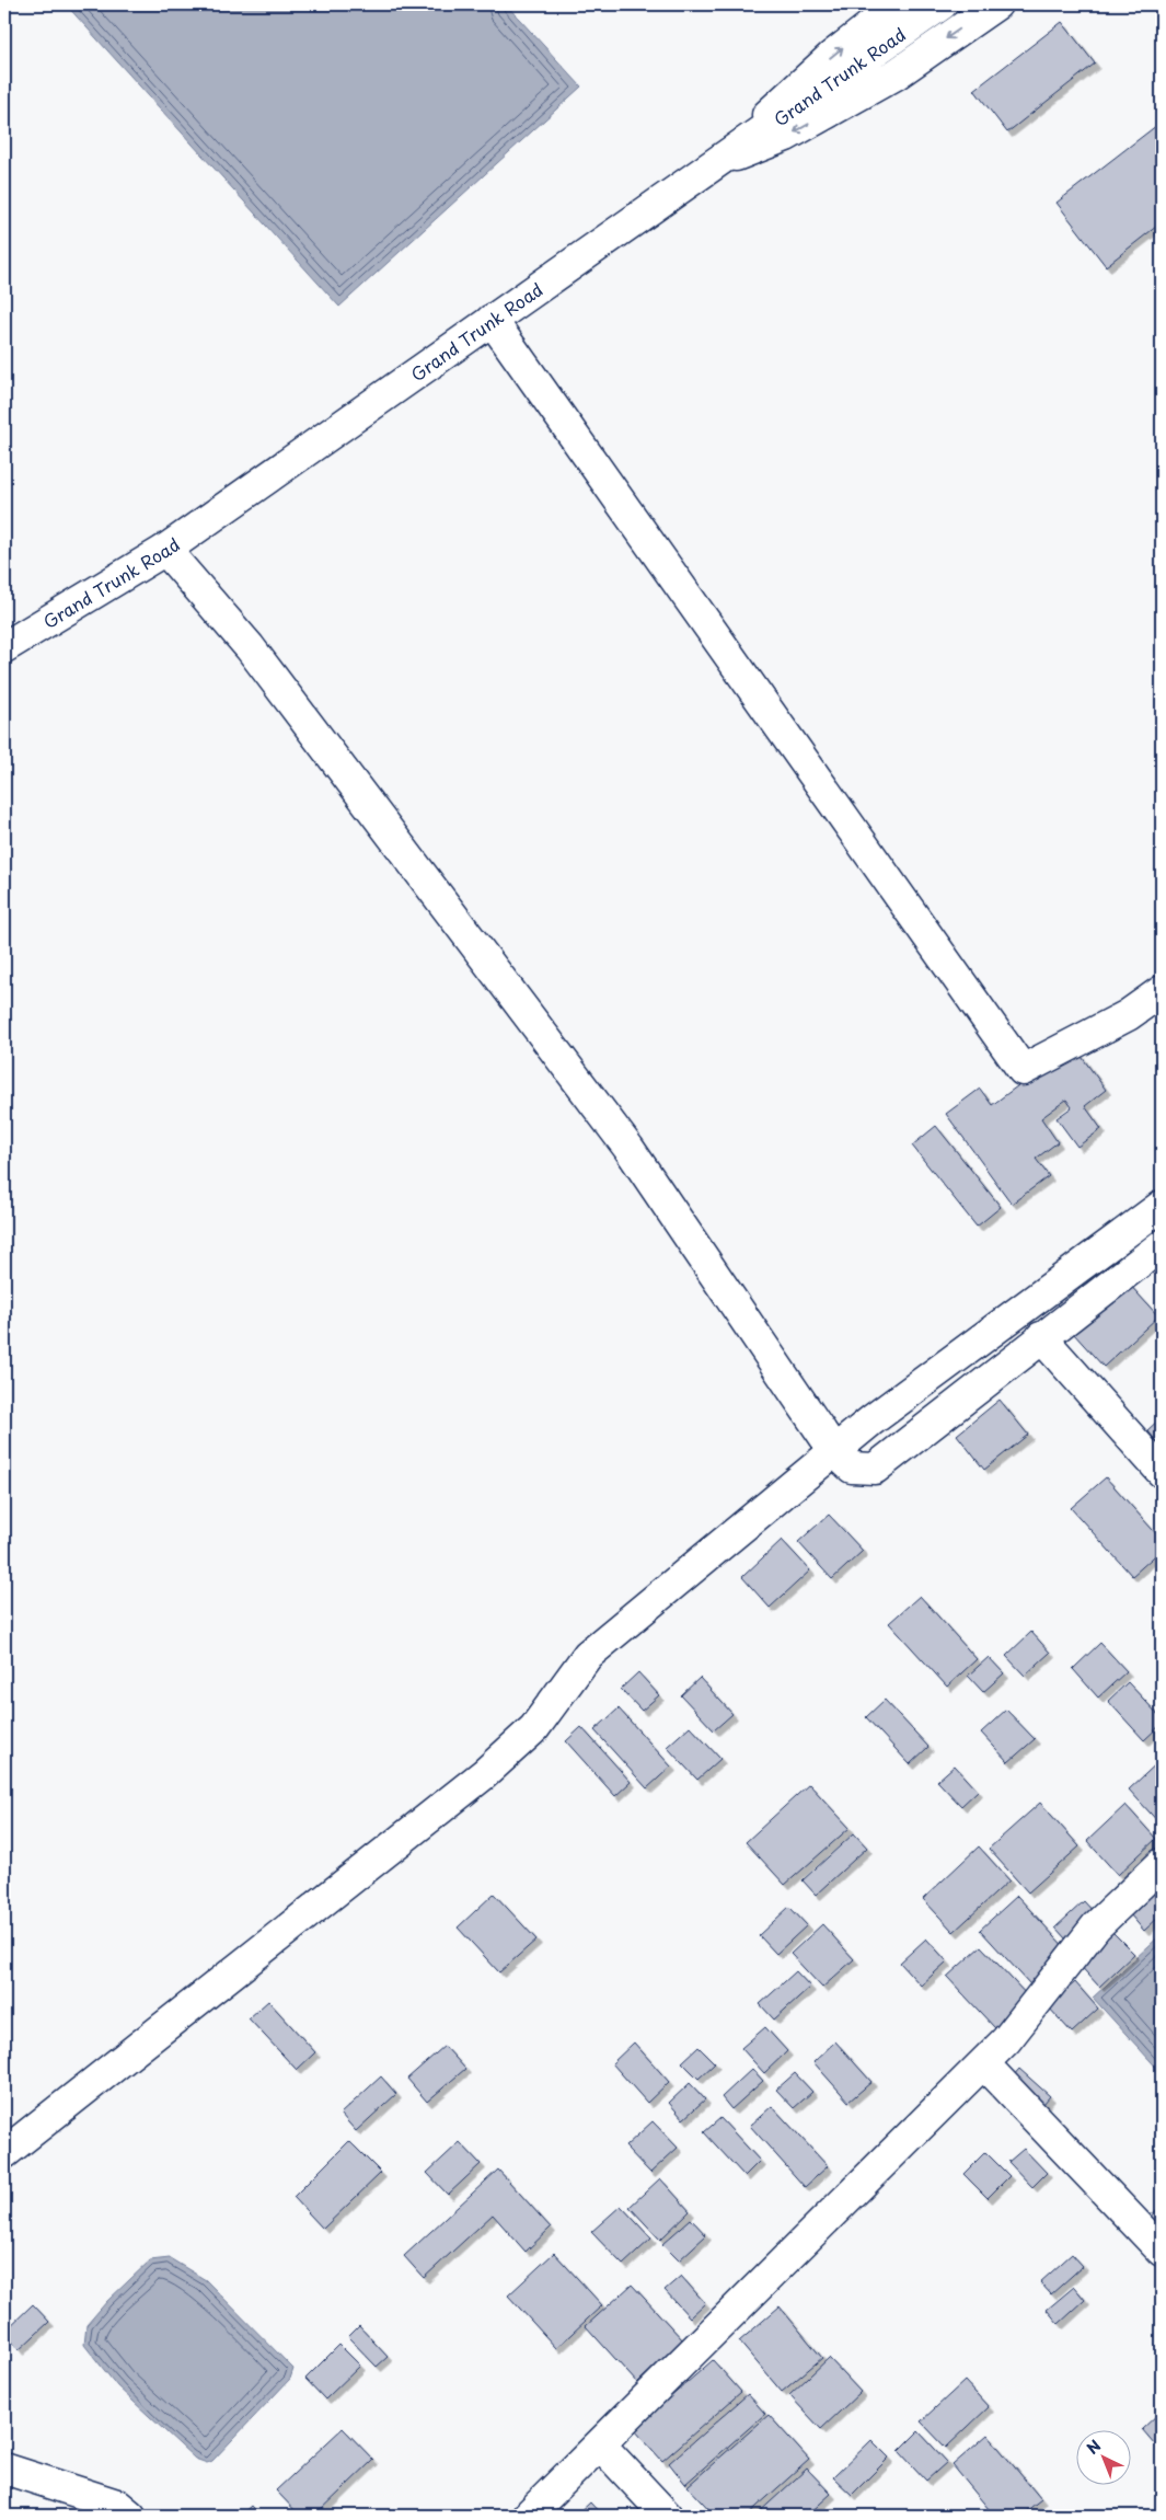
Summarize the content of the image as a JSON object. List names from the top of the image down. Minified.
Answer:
{"streets":{"main road":["Grand Trunk Road"]},"north":"top left"}
